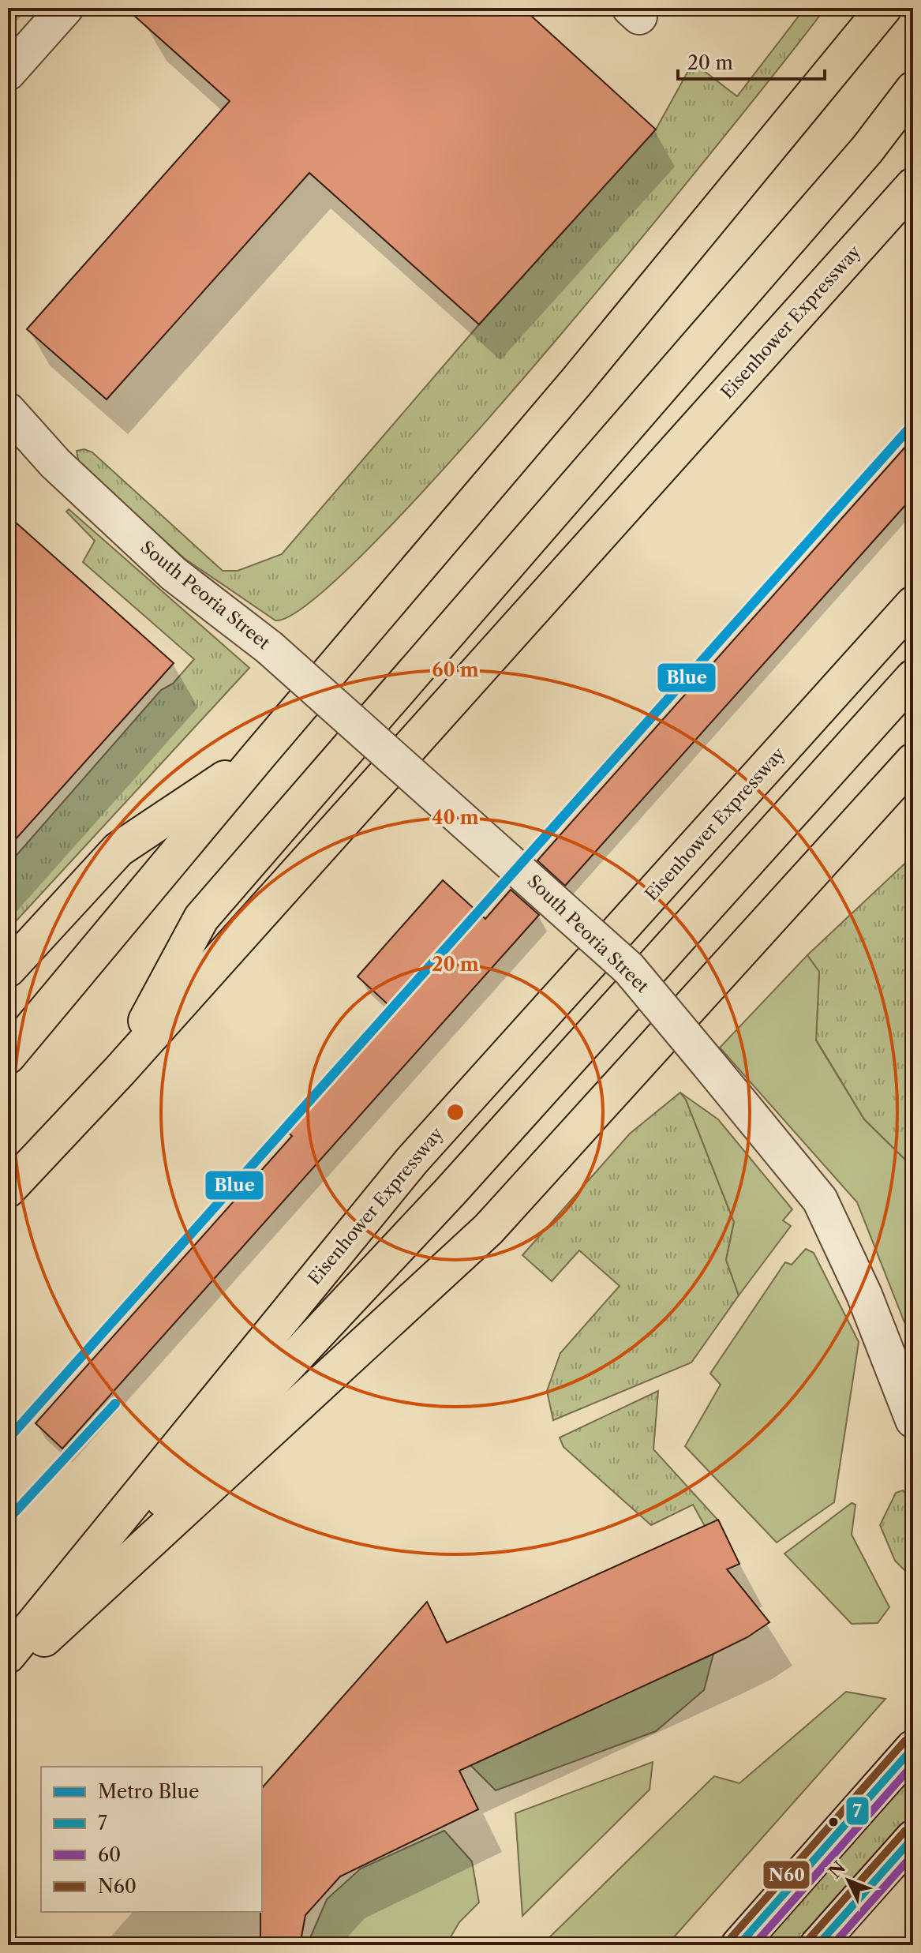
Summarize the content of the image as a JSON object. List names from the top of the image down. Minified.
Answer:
{"streets":{"main road":["Eisenhower Expressway"],"street":["South Peoria Street"]},"lines":["metro line Blue","transit line N60","transit line 7","transit line 60"],"legend":["Metro Blue","7","60","N60"],"scale_bar":"20 m","north":"top left","rings":["60 m","40 m","20 m"]}
